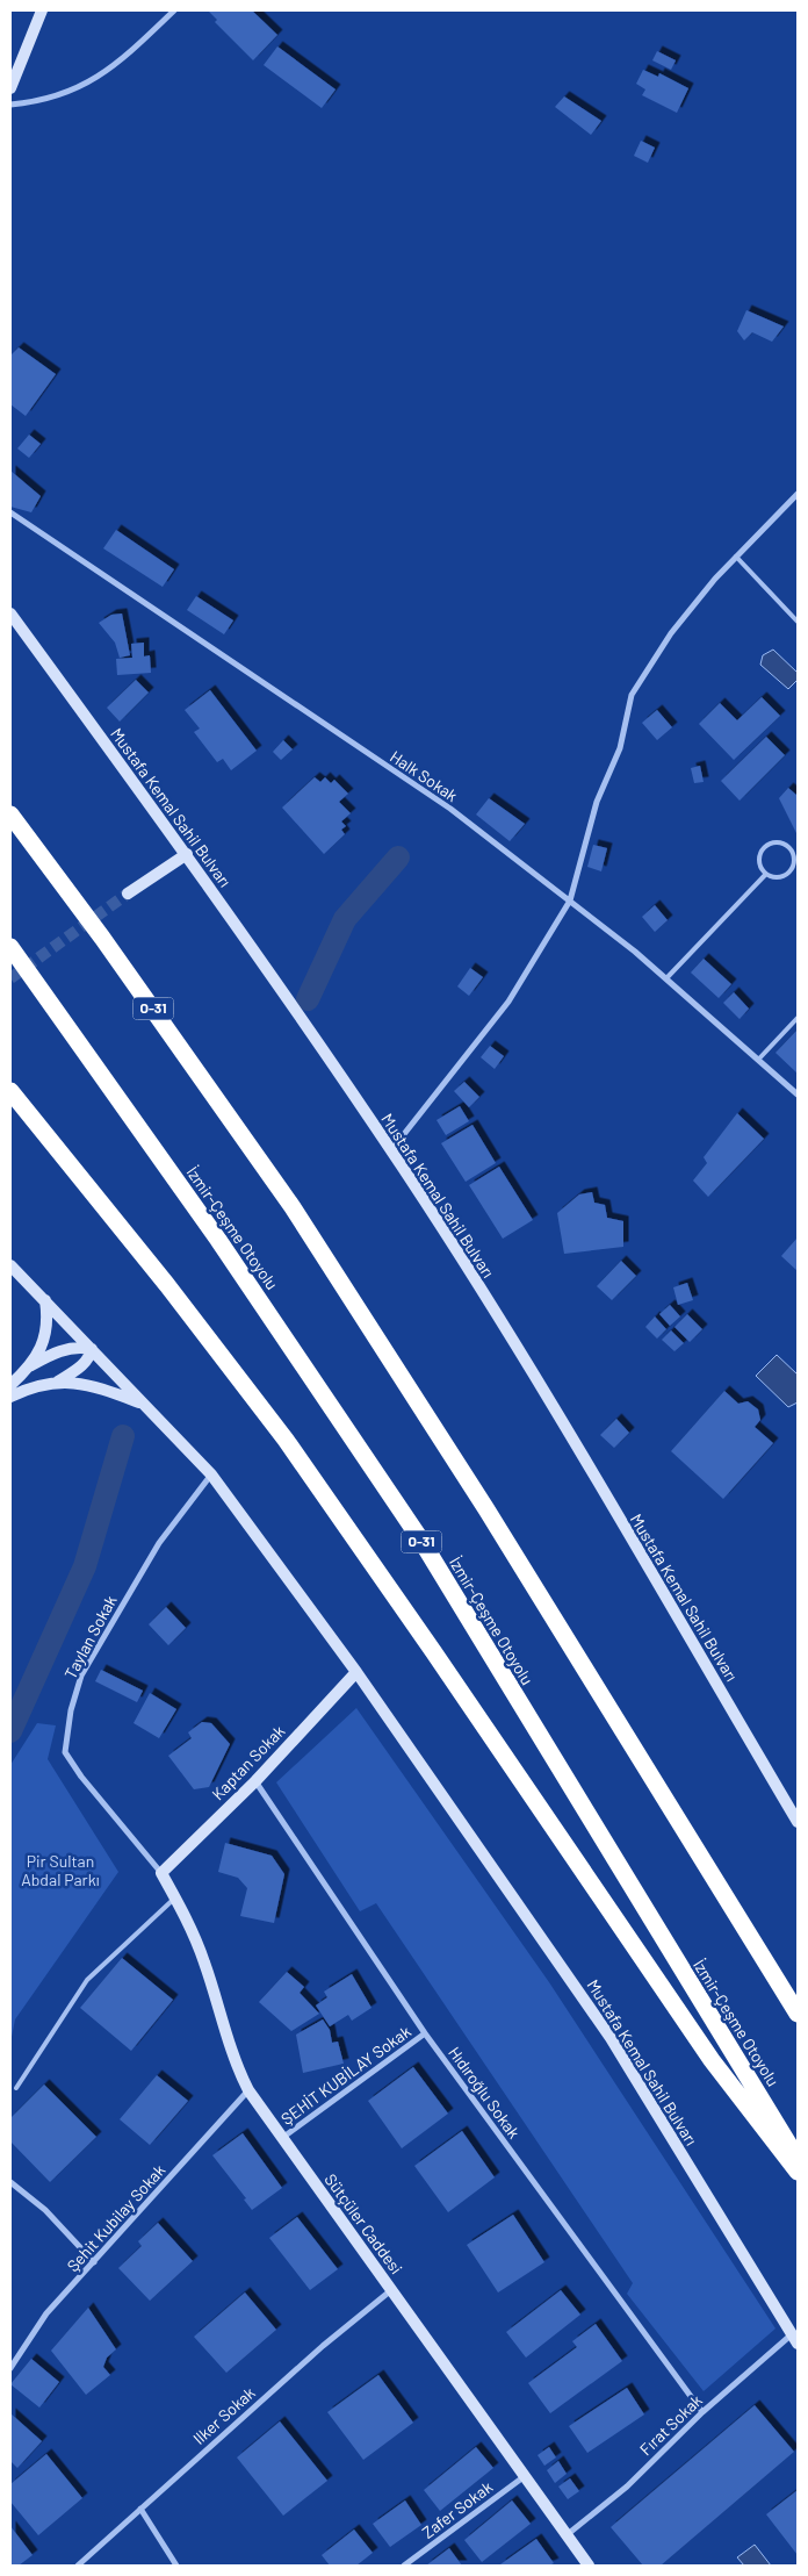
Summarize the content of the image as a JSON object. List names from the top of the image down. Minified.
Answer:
{"streets":{"highway":["O-31","İzmir-Çeşme Otoyolu"],"street":["Halk Sokak","Mustafa Kemal Sahil Bulvarı","Taylan Sokak","Kaptan Sokak","ŞEHİT KUBİLAY Sokak","Hıdıroğlu Sokak","Şehit Kubilay Sokak","Sütçüler Caddesi","Ilker Sokak","Fırat Sokak","Zafer Sokak"]},"crossings":[["Mustafa Kemal Sahil Bulvarı","Taylan Sokak"],["Mustafa Kemal Sahil Bulvarı","Kaptan Sokak"],["Mustafa Kemal Sahil Bulvarı","Fırat Sokak"],["Taylan Sokak","Kaptan Sokak"],["Taylan Sokak","Sütçüler Caddesi"],["Kaptan Sokak","Hıdıroğlu Sokak"],["Kaptan Sokak","Sütçüler Caddesi"],["ŞEHİT KUBİLAY Sokak","Hıdıroğlu Sokak"],["ŞEHİT KUBİLAY Sokak","Sütçüler Caddesi"],["Hıdıroğlu Sokak","Fırat Sokak"],["Şehit Kubilay Sokak","Sütçüler Caddesi"],["Sütçüler Caddesi","Ilker Sokak"],["Sütçüler Caddesi","Fırat Sokak"],["Sütçüler Caddesi","Zafer Sokak"]],"parks":["Pir Sultan Abdal Parkı"]}
